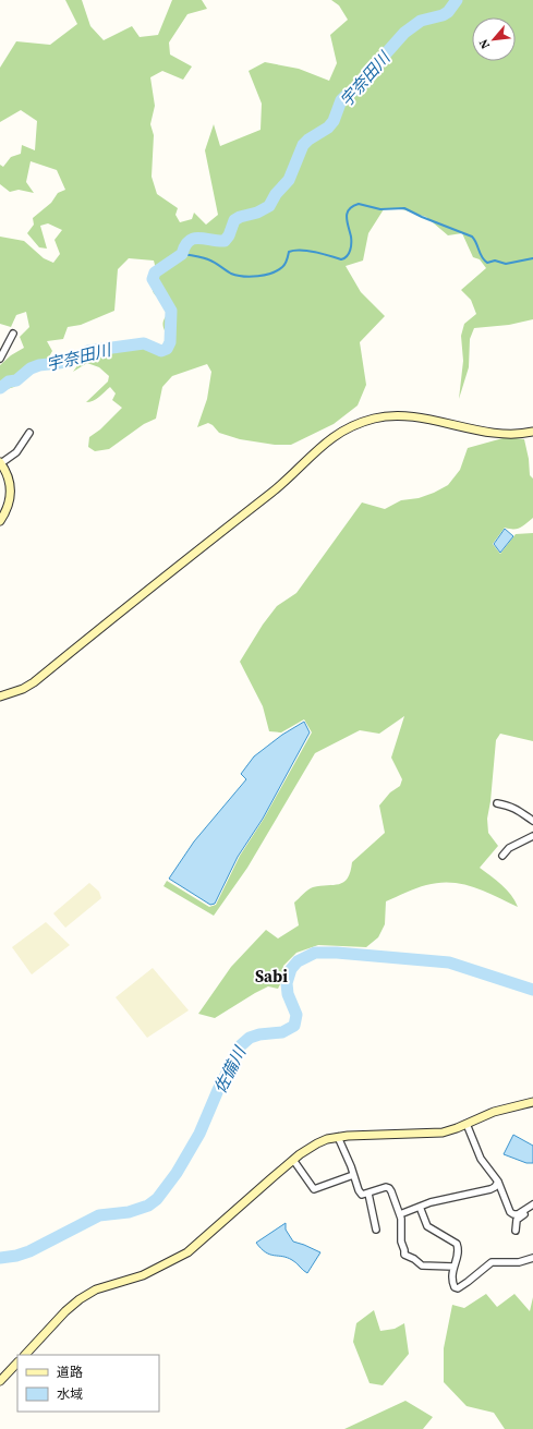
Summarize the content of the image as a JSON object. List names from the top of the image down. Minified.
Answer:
{"districts":["Sabi"],"water":["宇奈田川","佐備川"],"legend":["道路","水域"],"north":"bottom left"}
